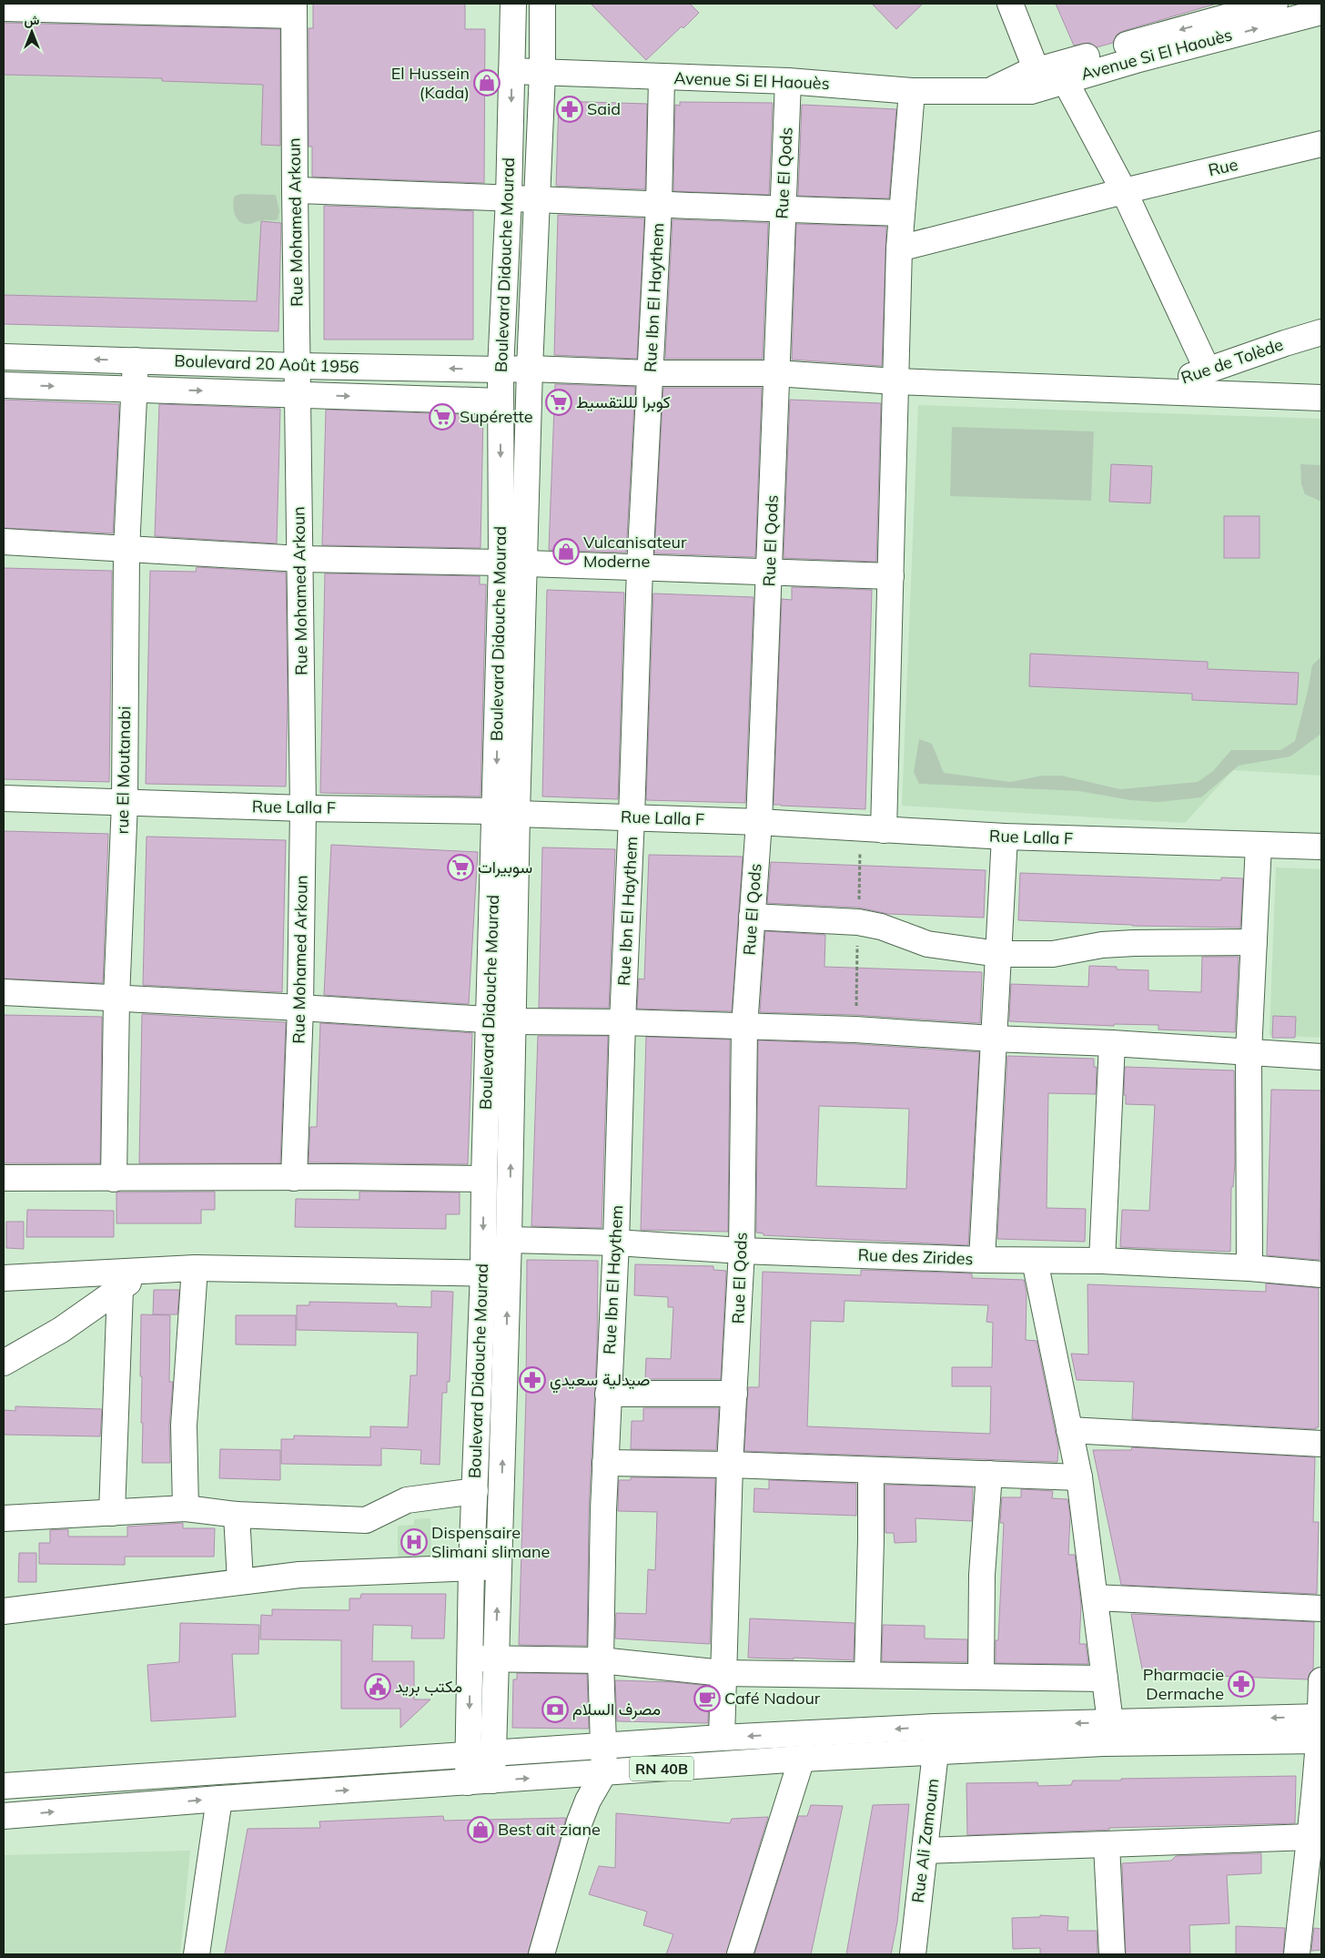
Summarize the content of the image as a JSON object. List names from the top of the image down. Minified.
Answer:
{"streets":{"street":["Avenue Si El Haouès","Rue","Rue El Qods","Rue Mohamed Arkoun","Boulevard Didouche Mourad","Rue Ibn El Haythem","Rue de Tolède","Boulevard 20 Août 1956","rue El Moutanabi","Rue Lalla F","Rue des Zirides","RN 40B","Rue Ali Zamoum"]},"crossings":[["Avenue Si El Haouès","Rue El Qods"],["Avenue Si El Haouès","Boulevard Didouche Mourad"],["Avenue Si El Haouès","Rue Ibn El Haythem"],["Rue El Qods","Boulevard 20 Août 1956"],["Rue El Qods","Rue Lalla F"],["Rue El Qods","Rue des Zirides"],["Rue El Qods","RN 40B"],["Rue Mohamed Arkoun","Boulevard 20 Août 1956"],["Rue Mohamed Arkoun","Rue Lalla F"],["Boulevard Didouche Mourad","Boulevard 20 Août 1956"],["Boulevard Didouche Mourad","Rue Lalla F"],["Boulevard Didouche Mourad","Rue des Zirides"],["Boulevard Didouche Mourad","RN 40B"],["Rue Ibn El Haythem","Boulevard 20 Août 1956"],["Rue Ibn El Haythem","Rue Lalla F"],["Rue Ibn El Haythem","Rue des Zirides"],["Rue Ibn El Haythem","RN 40B"],["Rue de Tolède","Boulevard 20 Août 1956"],["Boulevard 20 Août 1956","rue El Moutanabi"],["rue El Moutanabi","Rue Lalla F"],["RN 40B","Rue Ali Zamoum"]],"places":{"shop":["El Hussein (Kada)","Vulcanisateur Moderne","Best ait ziane"],"pharmacy":["Said","صيدلية سعيدي","Pharmacie Dermache"],"supermarket":["كوبرا لللتقسيط","Supérette","سوبيرات"],"hospital":["Dispensaire Slimani slimane"],"public building":["مكتب بريد"],"cafe":["Café Nadour"],"bank":["مصرف السلام"]},"north":"top"}
